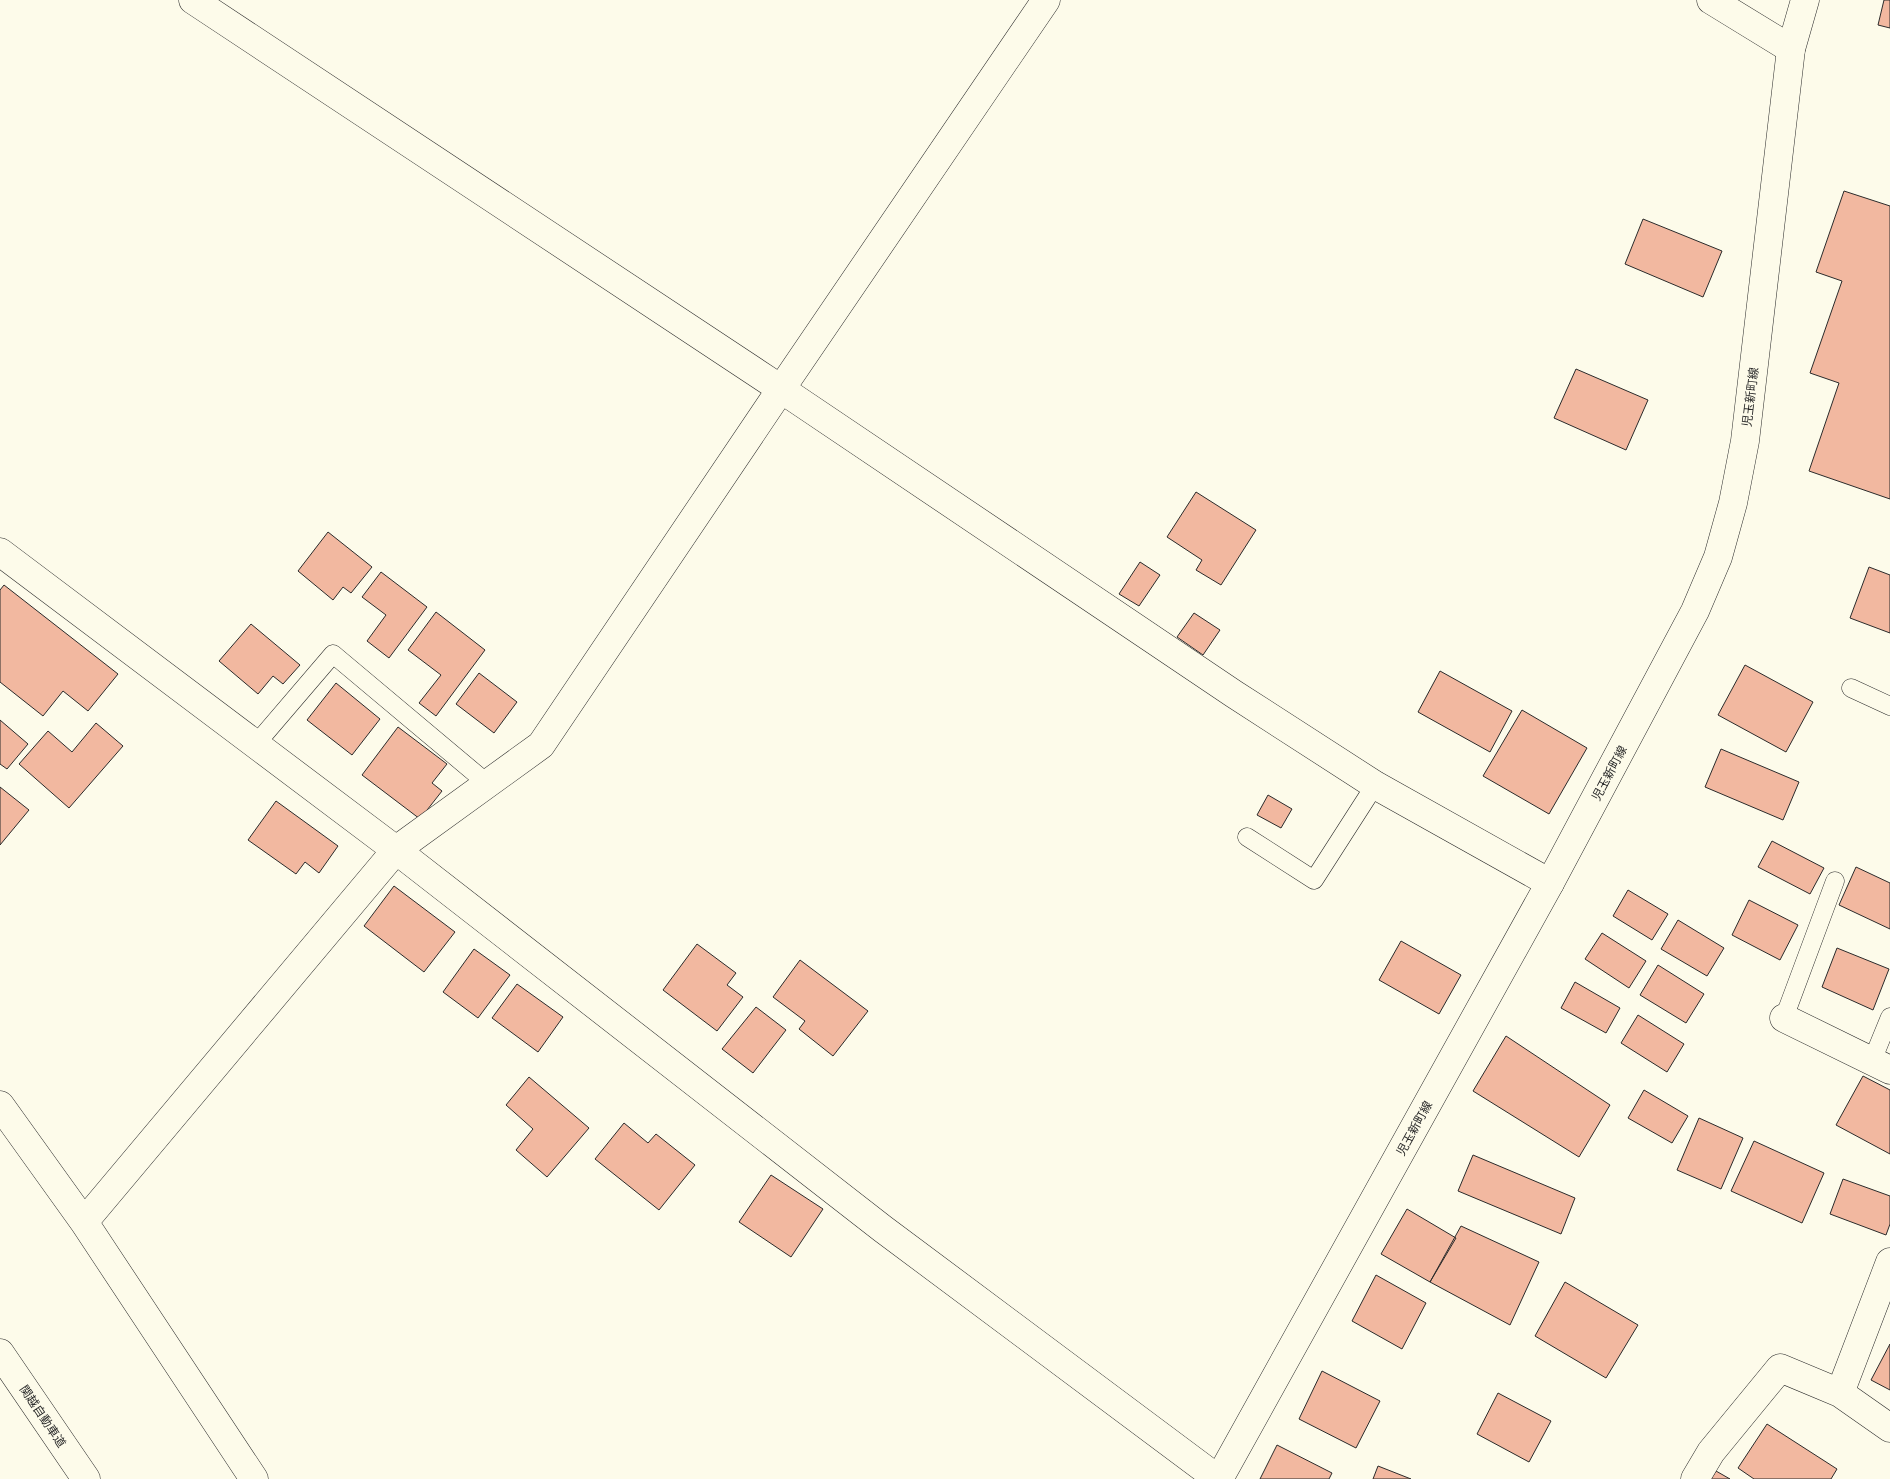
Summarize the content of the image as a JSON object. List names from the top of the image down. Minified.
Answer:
{"streets":{"main road":["児玉新町線","関越自動車道"]}}
